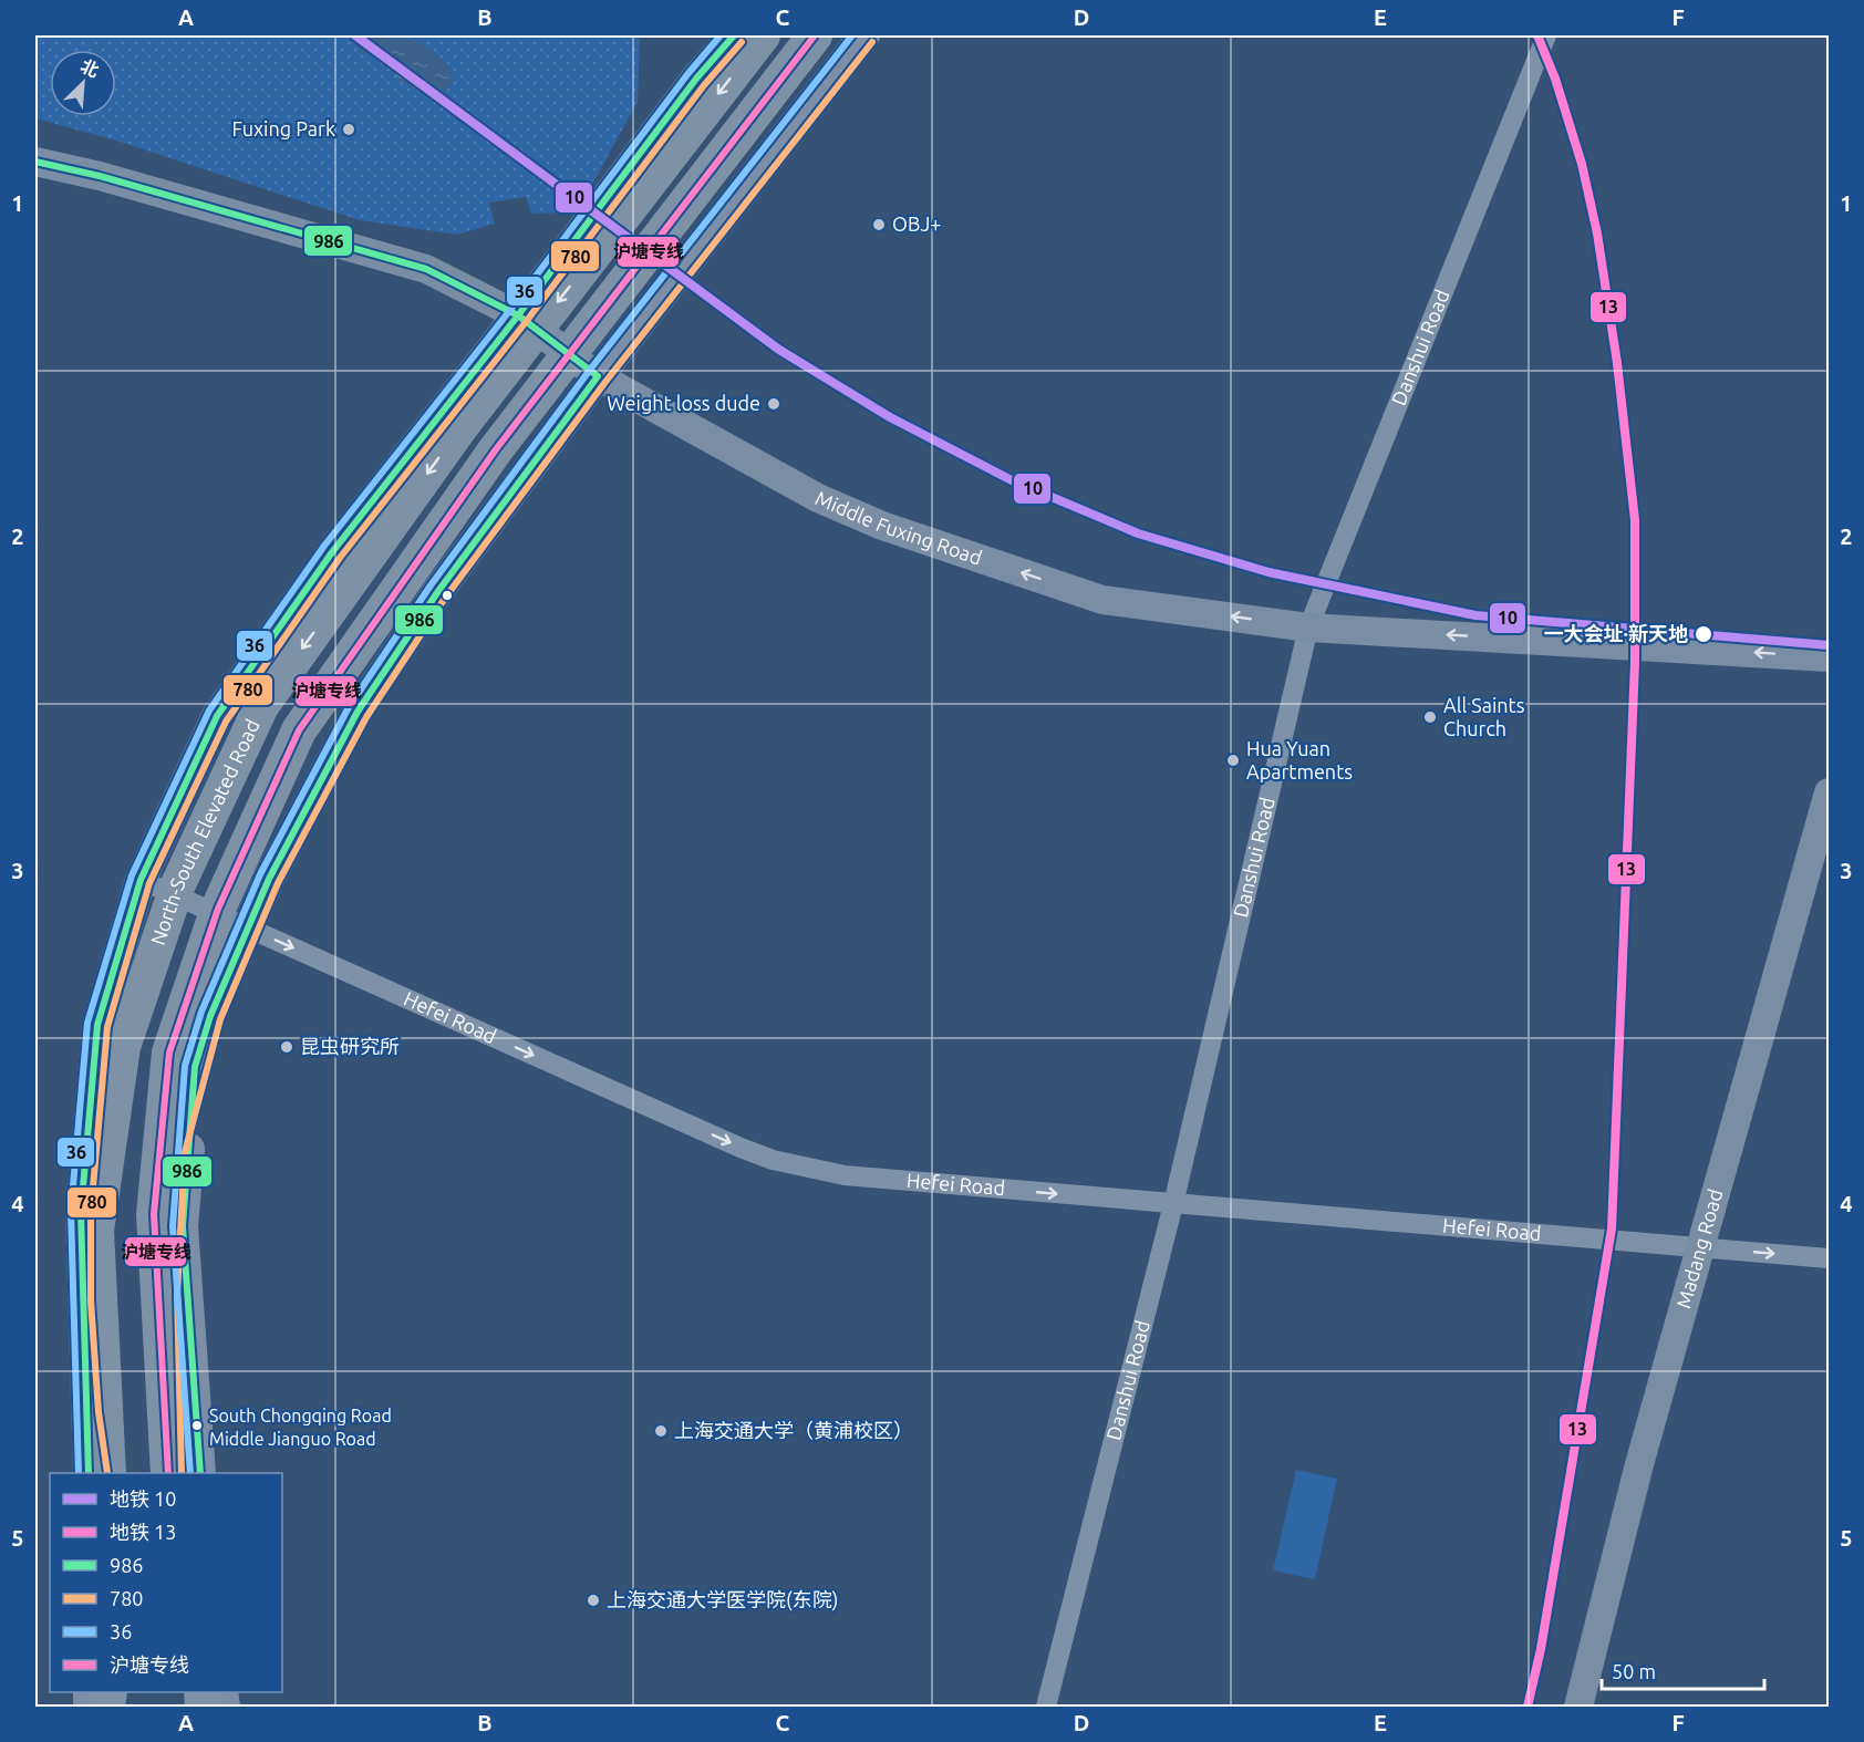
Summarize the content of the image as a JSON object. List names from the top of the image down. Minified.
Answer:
{"streets":{"highway":["North-South Elevated Road"],"main road":["Middle Fuxing Road","Madang Road"],"street":["Danshui Road","Hefei Road"]},"crossings":[["Danshui Road","Middle Fuxing Road"],["Danshui Road","Hefei Road"],["Hefei Road","Madang Road"]],"one_way":["Middle Fuxing Road","Hefei Road"],"places":["Fuxing Park","OBJ+","Weight loss dude","一大会址·新天地","All Saints Church","Hua Yuan Apartments","昆虫研究所","South Chongqing Road Middle Jianguo Road","上海交通大学（黄浦校区）","上海交通大学医学院(东院)"],"lines":["metro line 10","metro line 13","transit line 986","transit line 36","transit line 沪塘专线","transit line 780"],"legend":["地铁 10","地铁 13","986","780","36","沪塘专线"],"scale_bar":"50 m","north":"top right","grid":{"columns":["A","B","C","D","E","F"],"rows":["1","2","3","4","5"]}}
